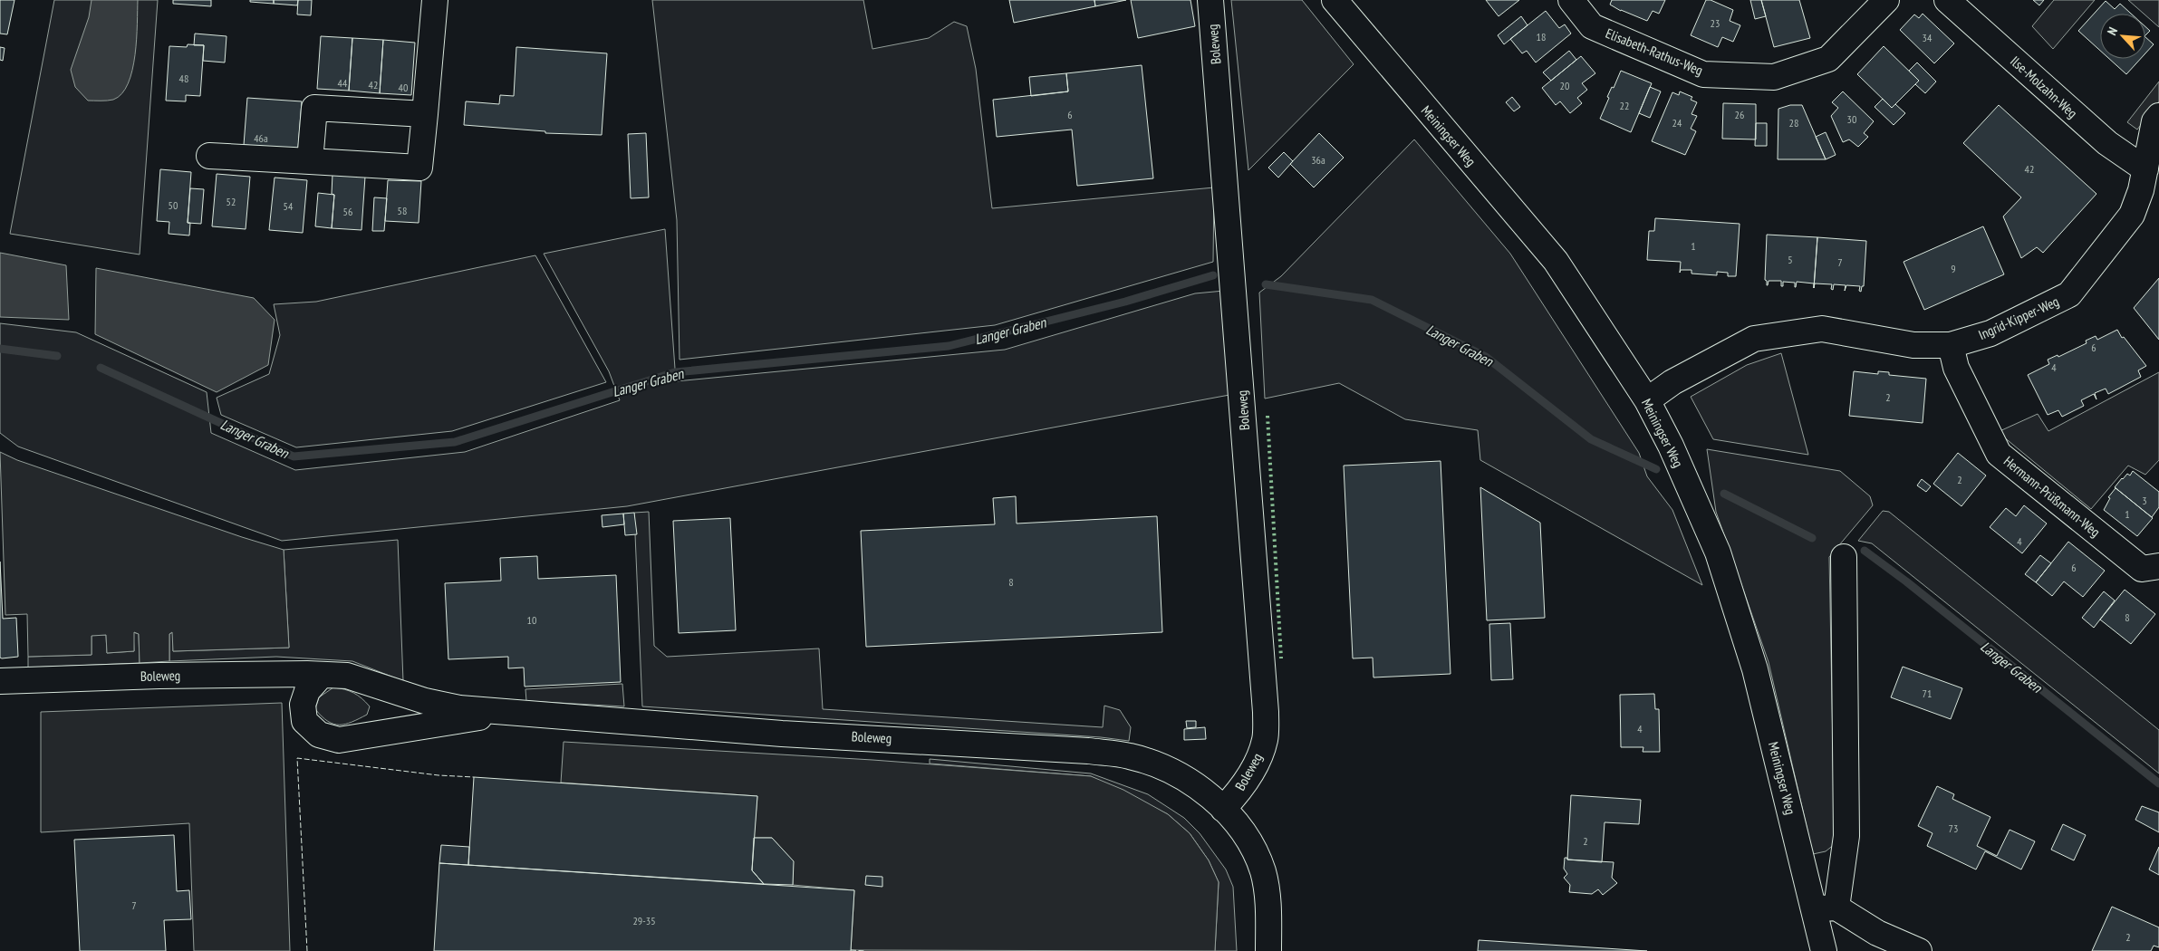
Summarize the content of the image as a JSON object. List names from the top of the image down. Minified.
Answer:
{"streets":{"street":["Boleweg","Elisabeth-Rathus-Weg","Ilse-Molzahn-Weg","Meiningser Weg","Ingrid-Kipper-Weg","Hermann-Prüßmann-Weg"]},"crossings":[["Ilse-Molzahn-Weg","Ingrid-Kipper-Weg"],["Meiningser Weg","Ingrid-Kipper-Weg"],["Ingrid-Kipper-Weg","Hermann-Prüßmann-Weg"]],"water":["Langer Graben"],"house_numbers":["23","18","34","48","44","42","20","40","22","6","26","30","24","28","46a","36a","42","52","50","54","58","56","1","5","7","9","6","4","2","2","3","1","4","6","8","8","10","71","4","73","2","7","29-35","2"],"north":"top left"}
